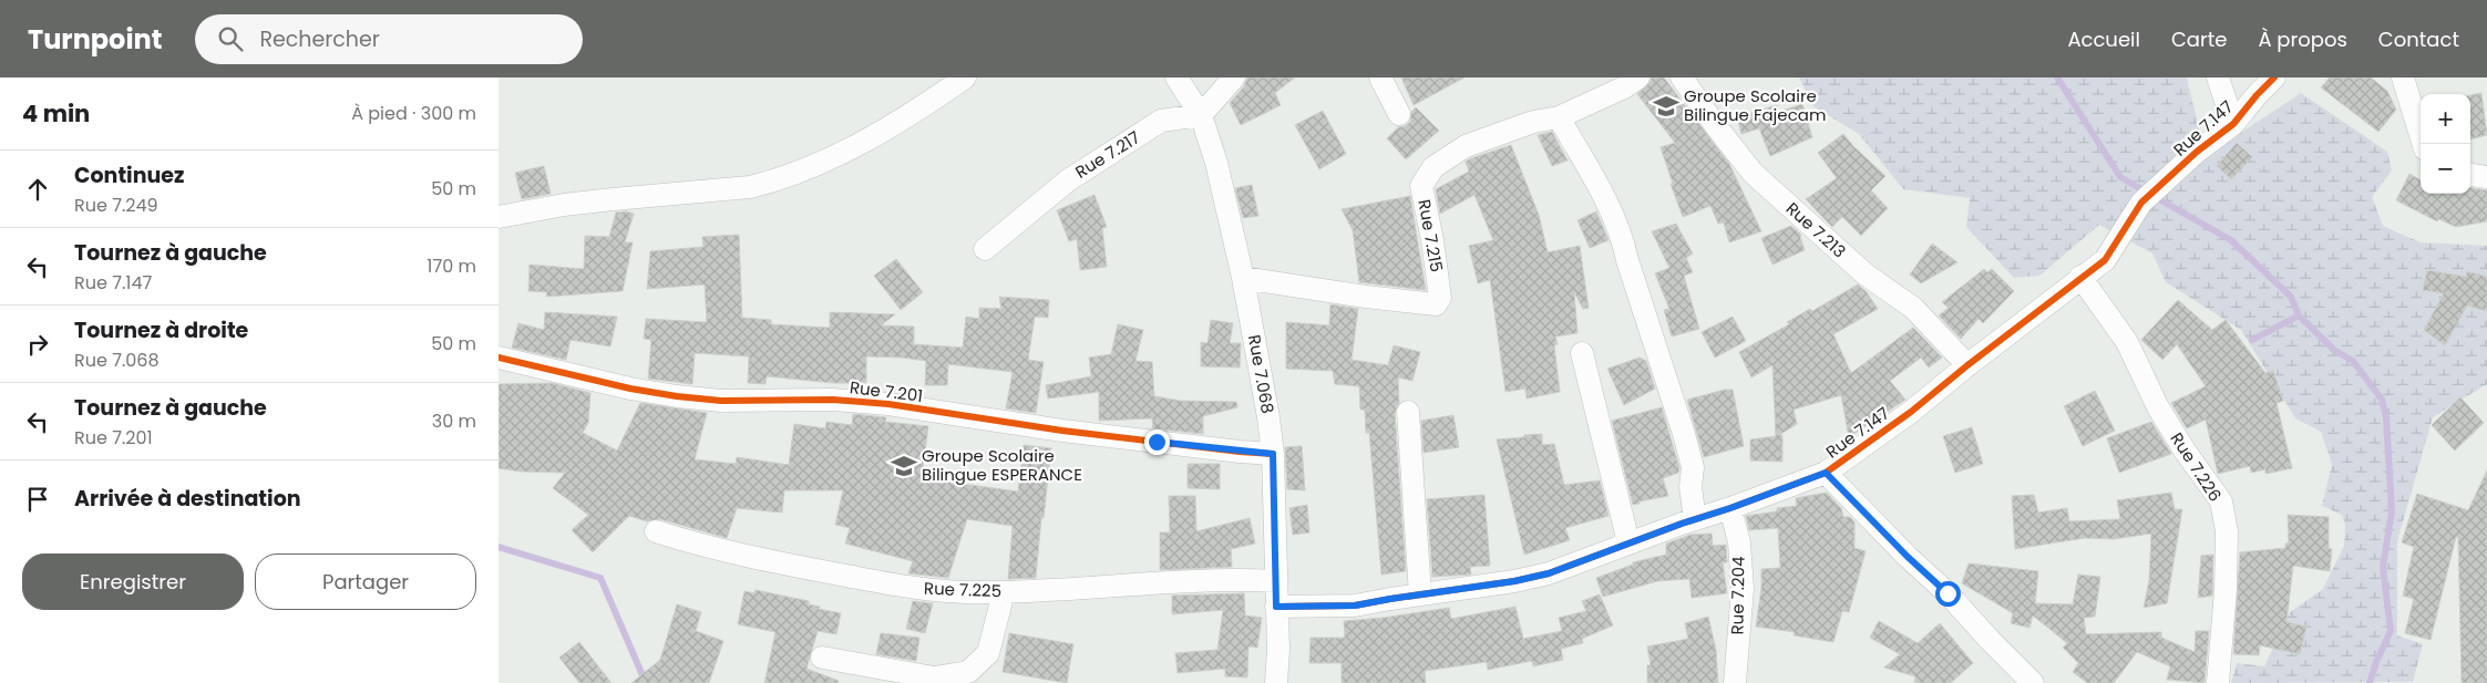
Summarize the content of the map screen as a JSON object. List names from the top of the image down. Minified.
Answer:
{"streets":{"street":["Rue 7.147","Rue 7.217","Rue 7.213","Rue 7.215","Rue 7.068","Rue 7.201","Rue 7.226","Rue 7.225","Rue 7.204"]},"crossings":[["Rue 7.147","Rue 7.213"],["Rue 7.147","Rue 7.068"],["Rue 7.147","Rue 7.226"],["Rue 7.147","Rue 7.204"],["Rue 7.217","Rue 7.068"],["Rue 7.215","Rue 7.068"],["Rue 7.068","Rue 7.201"],["Rue 7.068","Rue 7.225"]],"places":{"school or university":["Groupe Scolaire Bilingue Fajecam","Groupe Scolaire Bilingue ESPERANCE"]},"page":{"header":"Turnpoint","search":"Rechercher","nav":["Accueil","Carte","À propos","Contact"],"heading":["4 min","À pied · 300 m"],"map_buttons":["+","−"],"list":[["Continuez","Rue 7.249","50 m"],["Tournez à gauche","Rue 7.147","170 m"],["Tournez à droite","Rue 7.068","50 m"],["Tournez à gauche","Rue 7.201","30 m"],"Arrivée à destination"],"buttons":["Enregistrer","Partager"]}}
